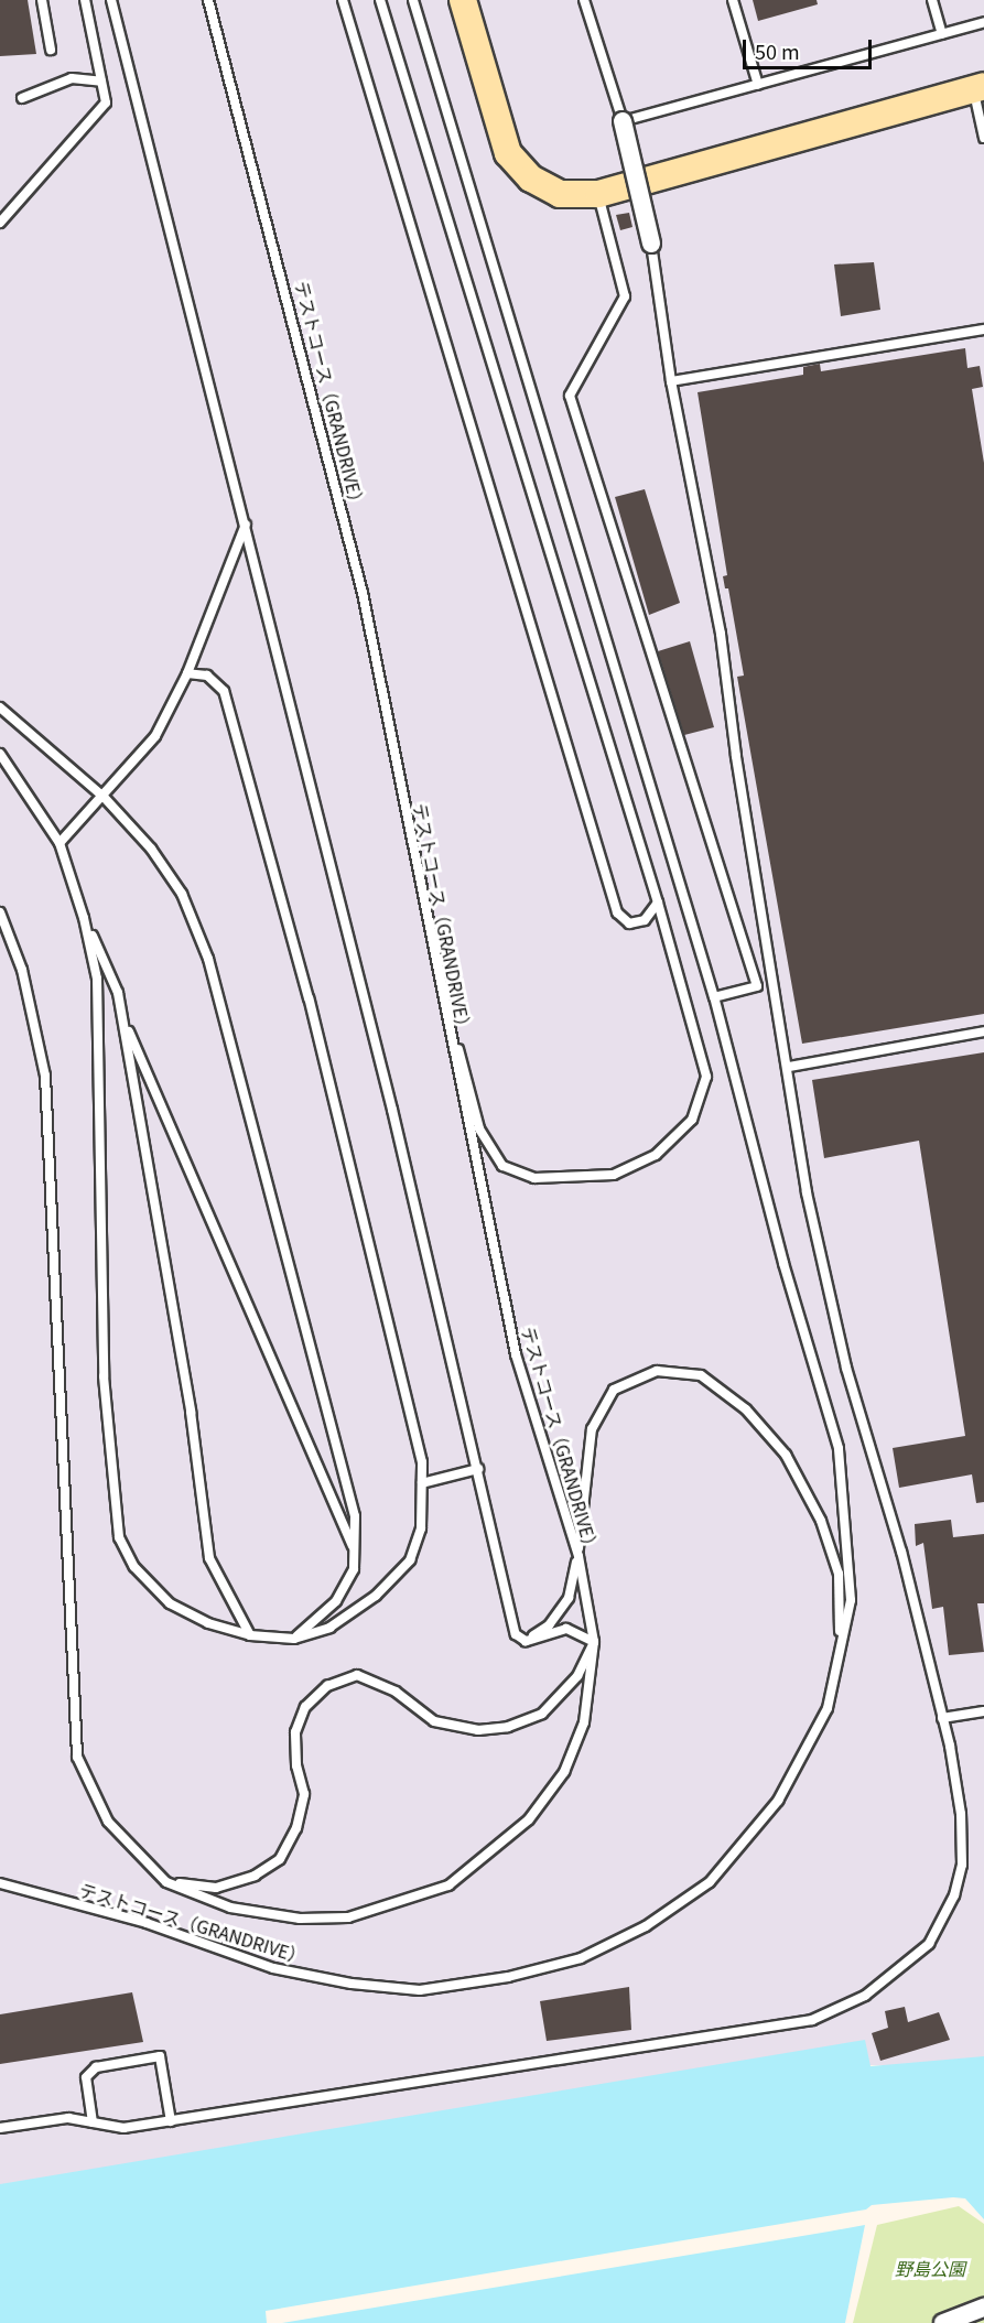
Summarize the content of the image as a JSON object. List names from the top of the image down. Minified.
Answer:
{"streets":{"lane":["テストコース（GRANDRIVE）"]},"parks":["野島公園"],"scale_bar":"50 m"}
